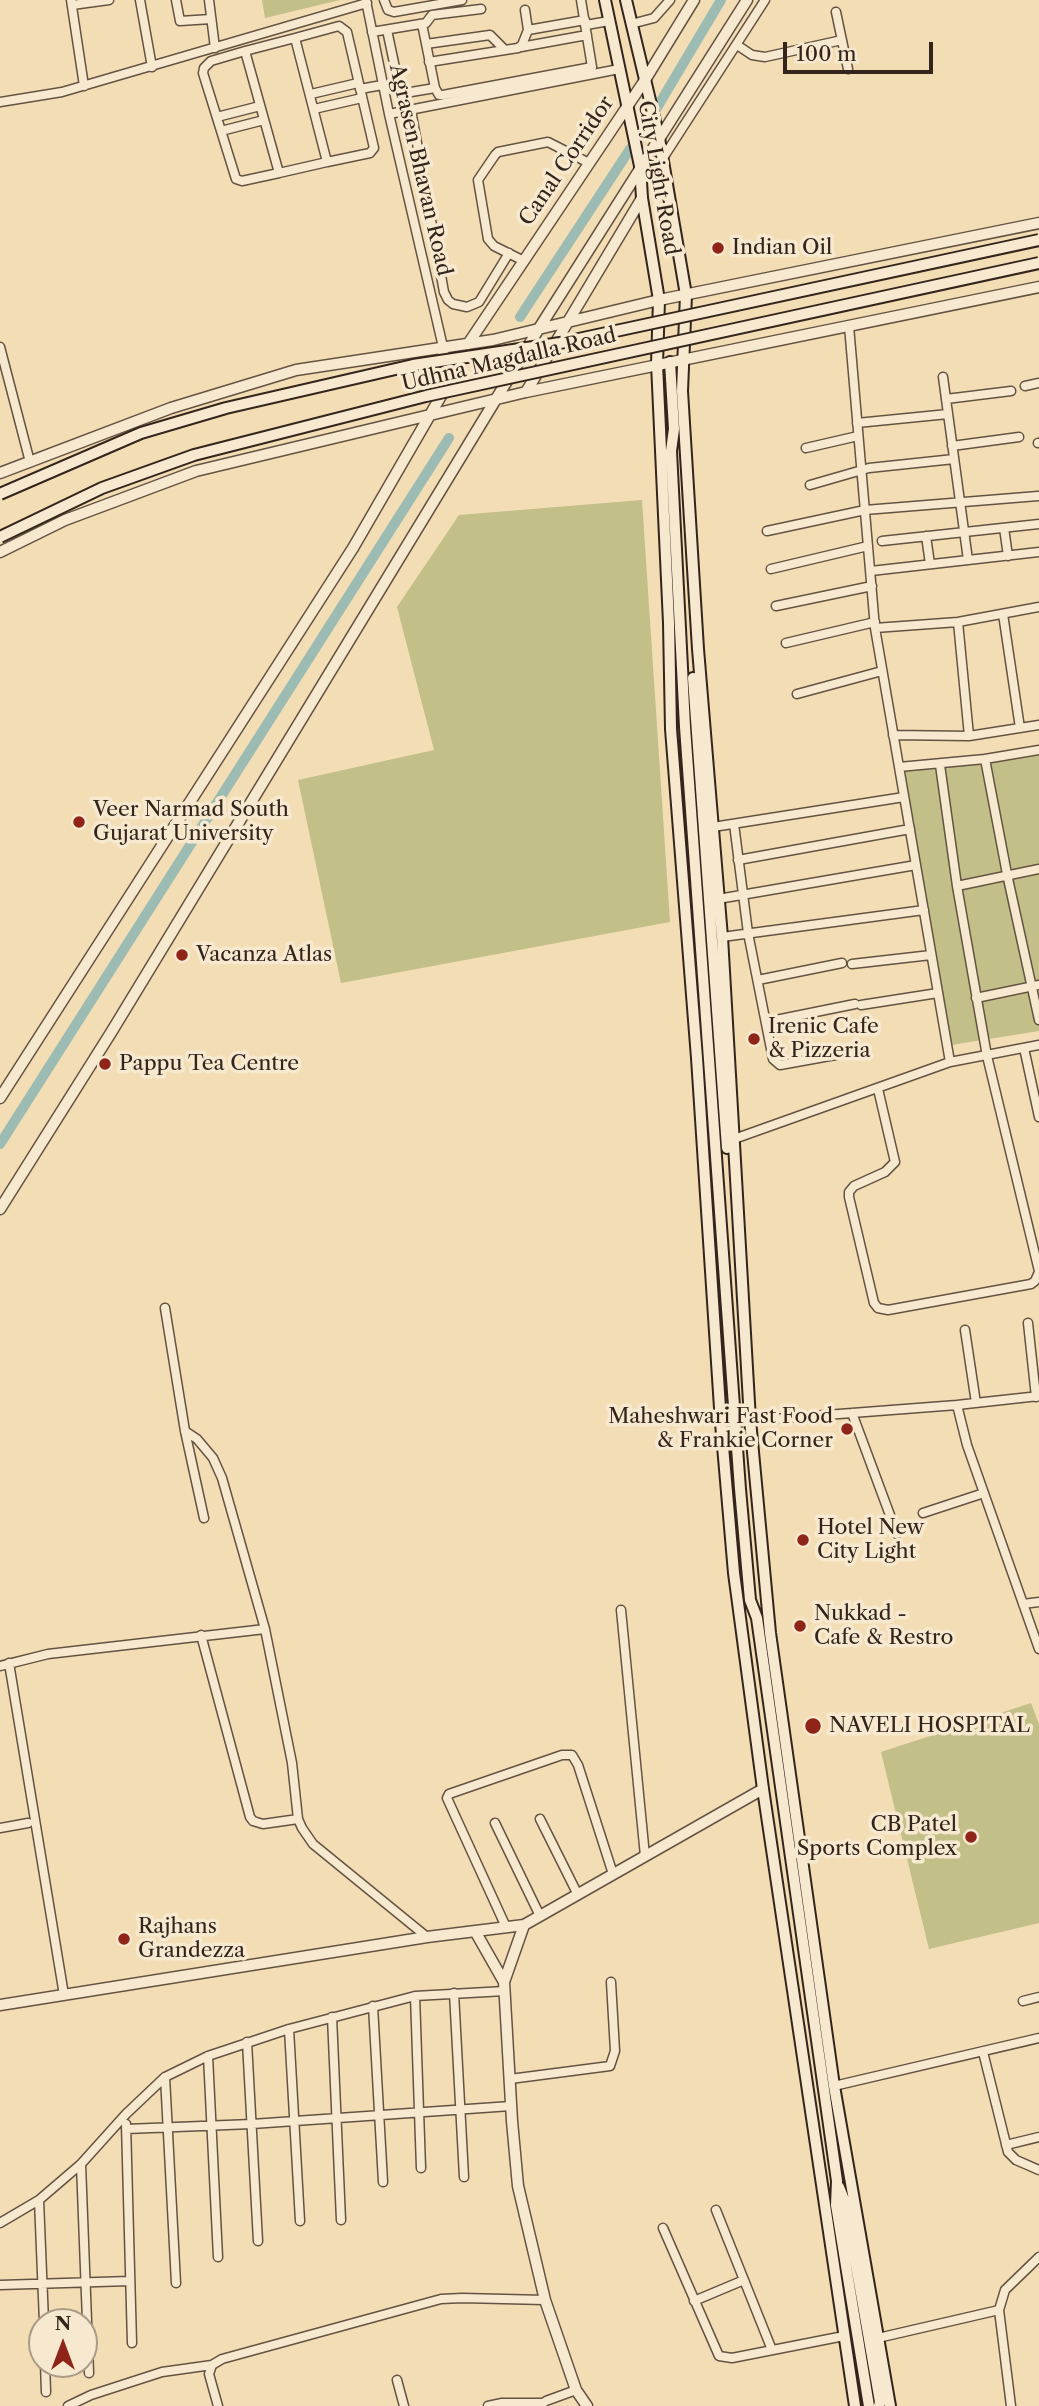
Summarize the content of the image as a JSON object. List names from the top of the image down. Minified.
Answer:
{"streets":{"main road":["City Light Road","Udhna Magdalla Road"],"street":["Canal Corridor","Agrasen Bhavan Road"]},"crossings":[["Canal Corridor","City Light Road"]],"places":["Indian Oil","Veer Narmad South Gujarat University","Vacanza Atlas","Irenic Cafe & Pizzeria","Pappu Tea Centre","Maheshwari Fast Food & Frankie Corner","Hotel New City Light","Nukkad - Cafe & Restro","NAVELI HOSPITAL","CB Patel Sports Complex","Rajhans Grandezza"],"scale_bar":"100 m","north":"top"}
